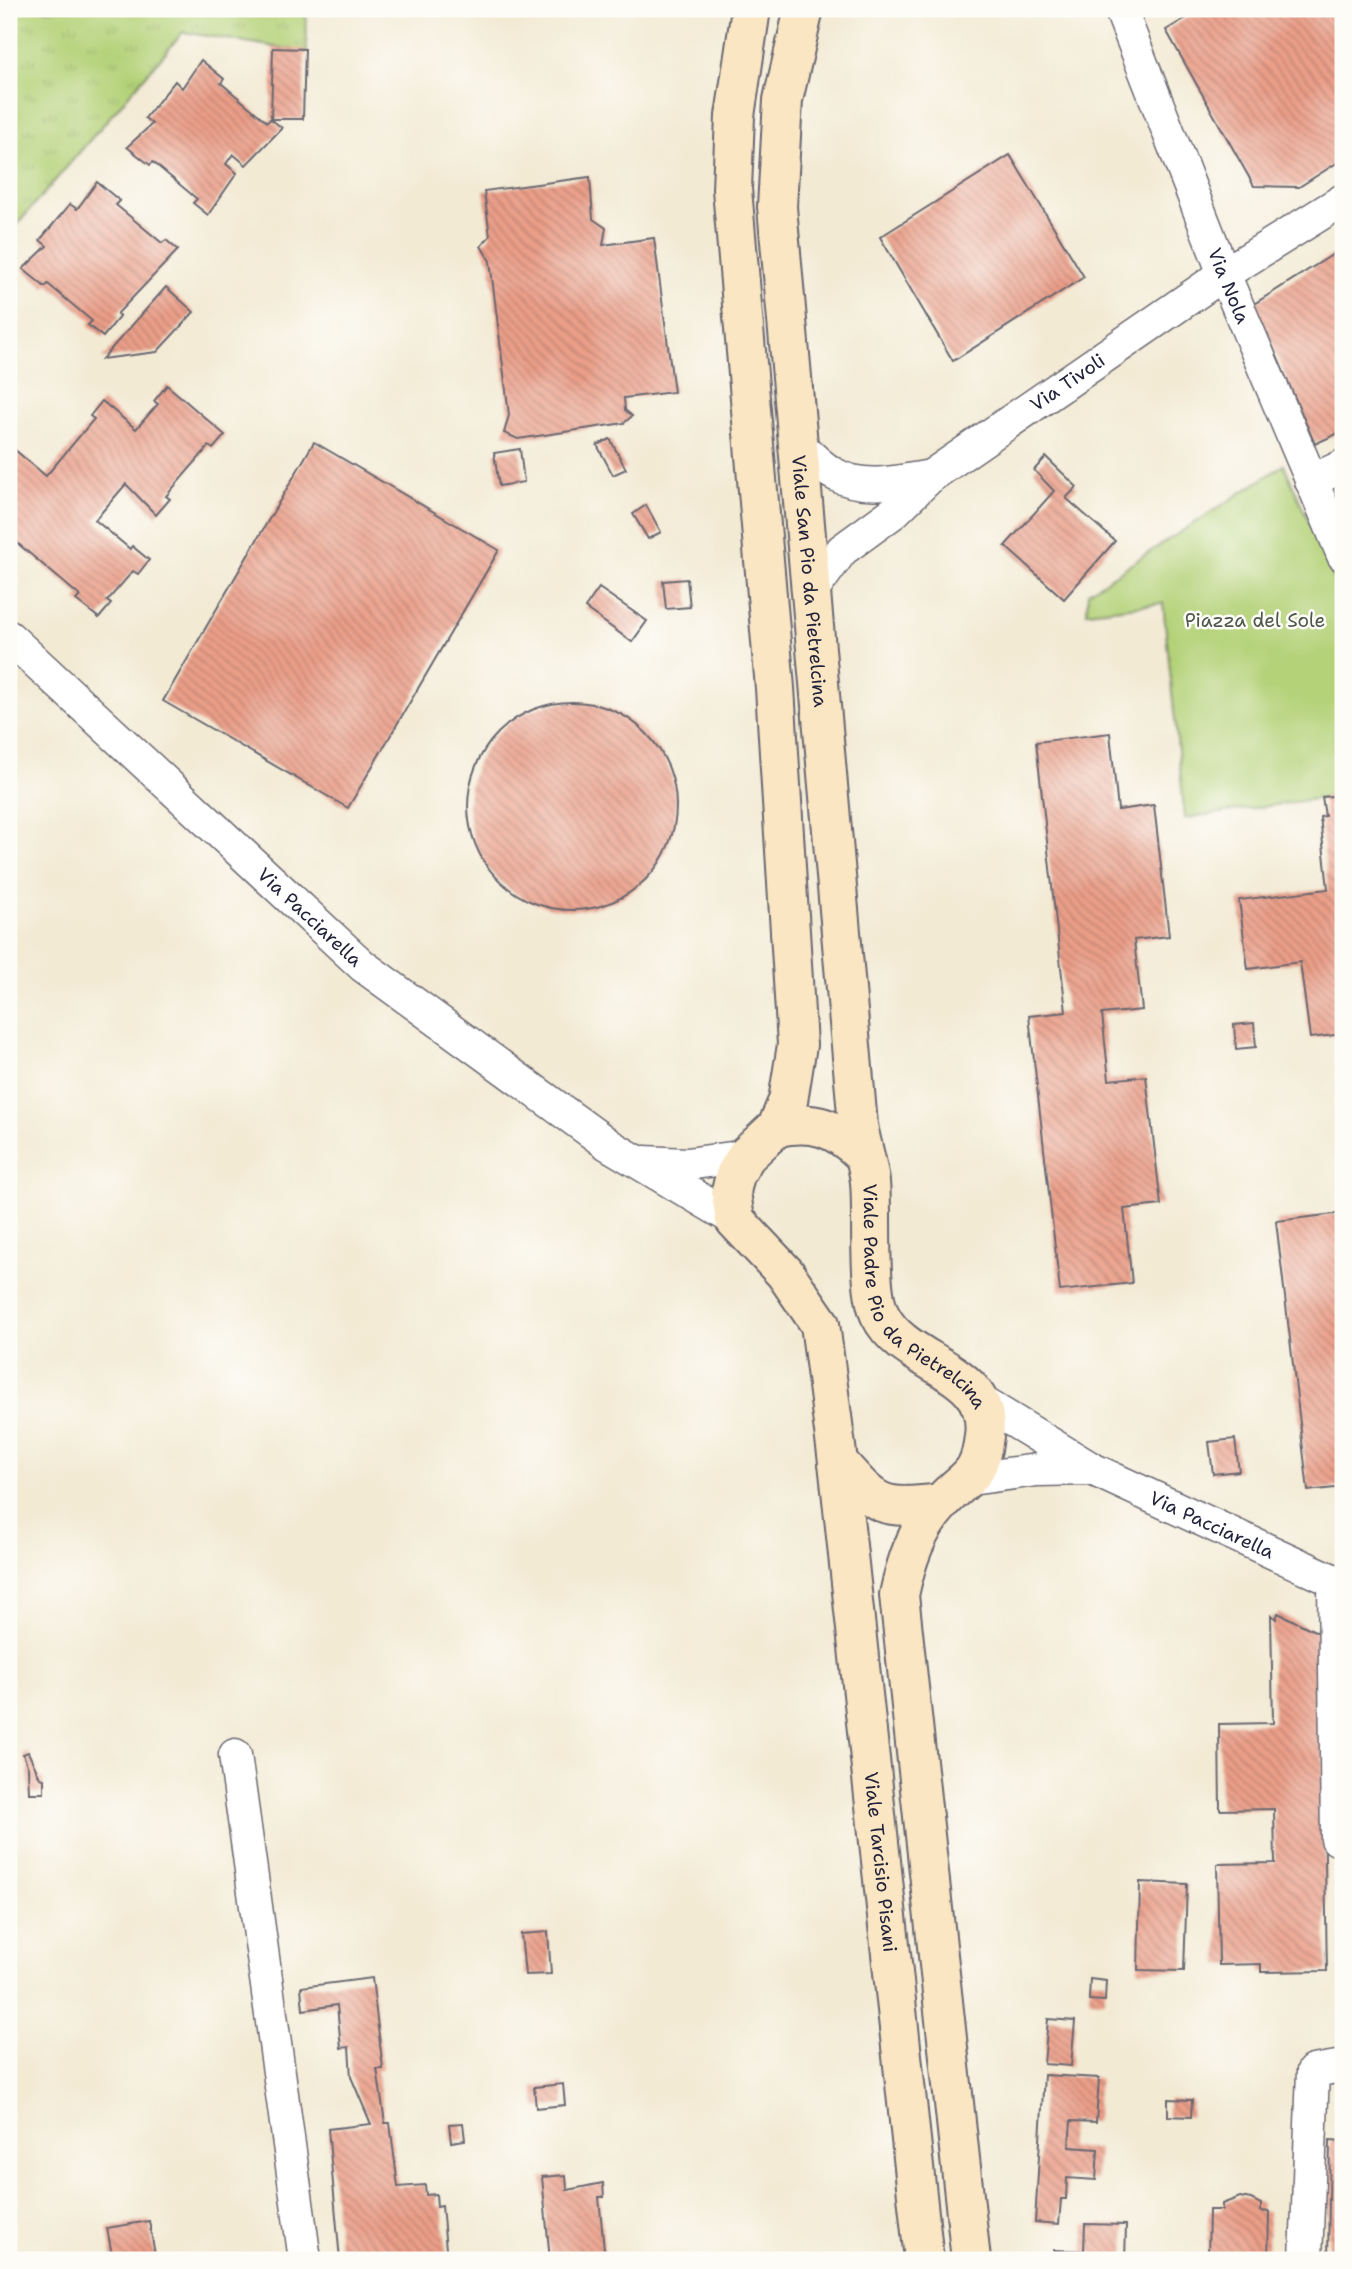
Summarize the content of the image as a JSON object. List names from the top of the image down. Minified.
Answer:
{"streets":{"main road":["Viale San Pio da Pietrelcina","Viale Padre Pio da Pietrelcina","Viale Tarcisio Pisani"],"street":["Via Nola","Via Tivoli","Via Pacciarella"]},"crossings":[["Via Nola","Via Tivoli"],["Via Tivoli","Viale San Pio da Pietrelcina"],["Viale San Pio da Pietrelcina","Viale Padre Pio da Pietrelcina"],["Via Pacciarella","Viale Padre Pio da Pietrelcina"]],"parks":["Piazza del Sole"]}
